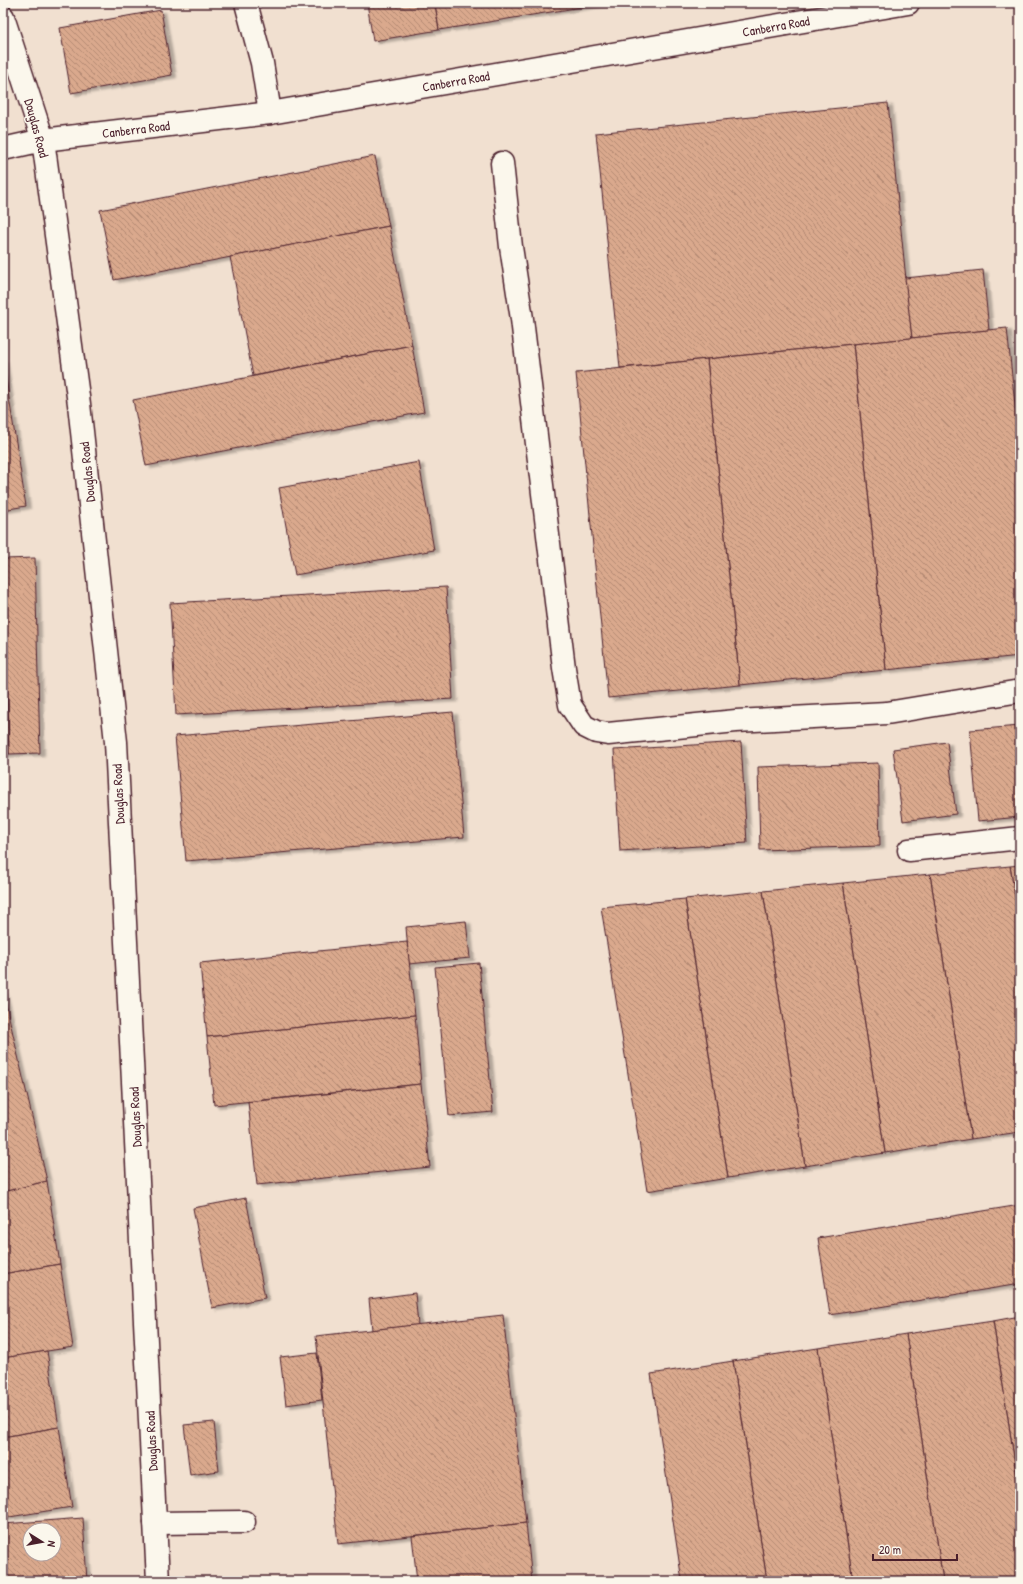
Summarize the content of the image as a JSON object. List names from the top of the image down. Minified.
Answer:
{"streets":{"street":["Canberra Road","Douglas Road"]},"crossings":[["Canberra Road","Douglas Road"]],"scale_bar":"20 m","north":"right"}
